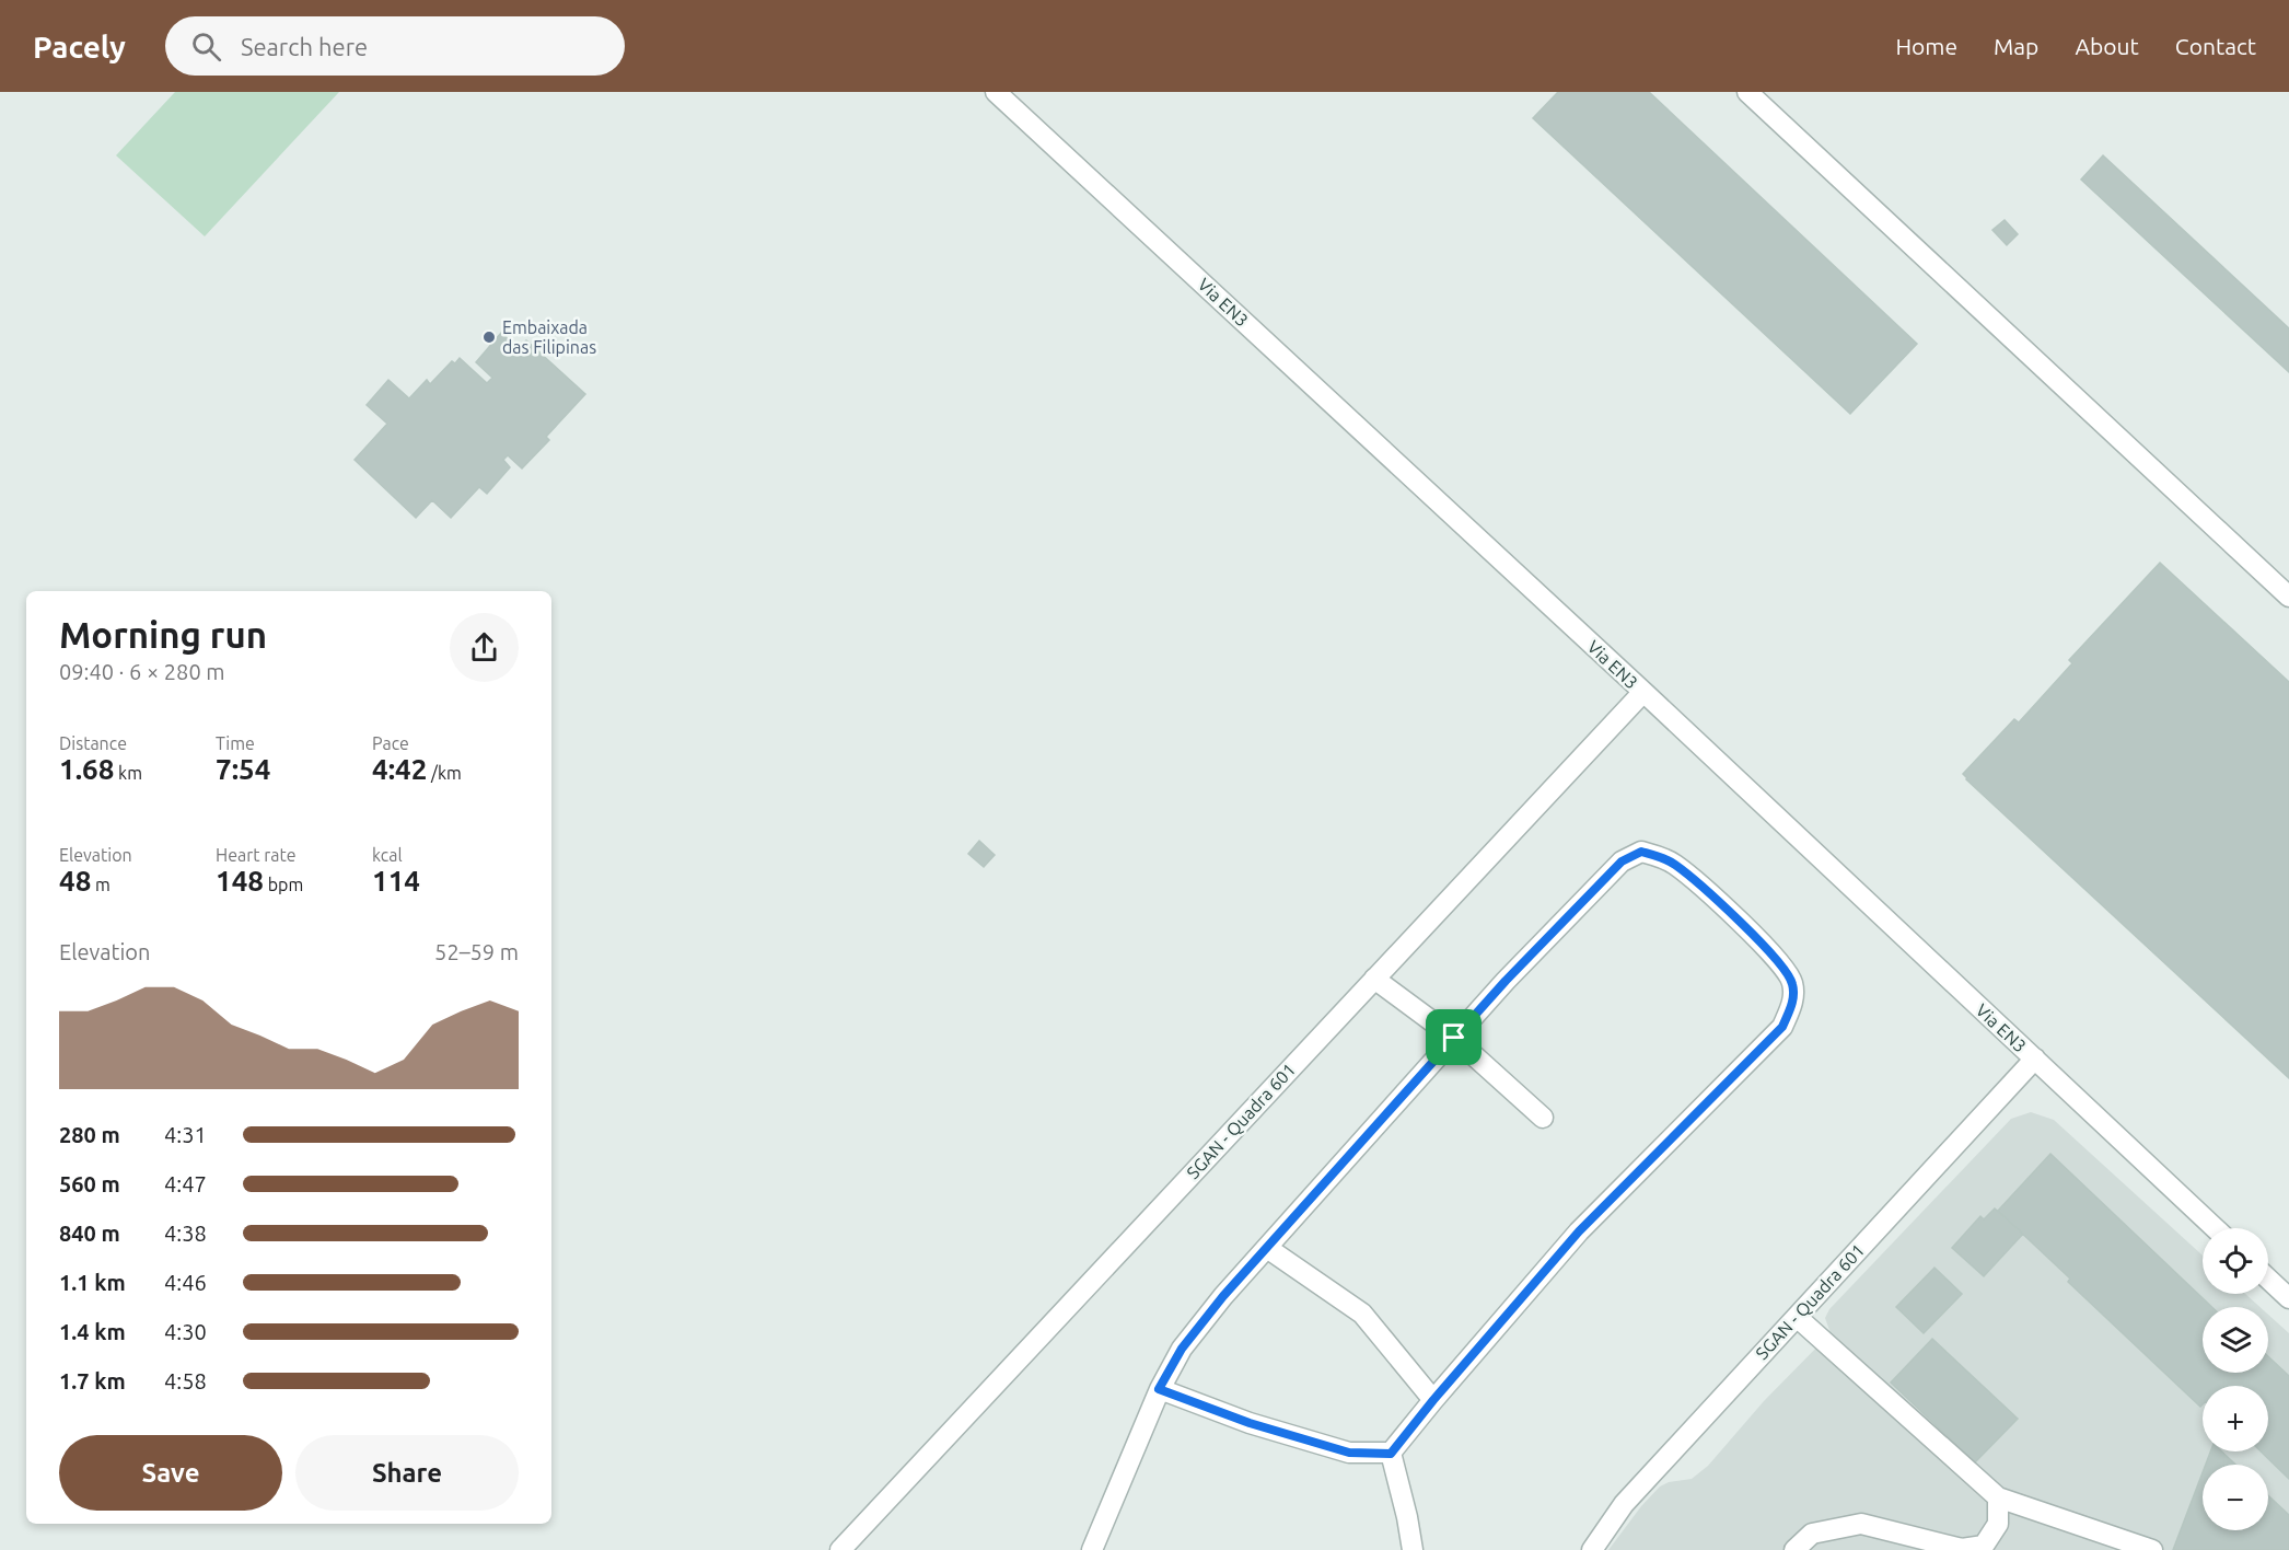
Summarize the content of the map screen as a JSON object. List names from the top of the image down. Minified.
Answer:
{"streets":{"street":["Via EN3","SGAN - Quadra 601"]},"crossings":[["Via EN3","SGAN - Quadra 601"]],"places":["Embaixada das Filipinas"],"page":{"header":"Pacely","search":"Search here","nav":["Home","Map","About","Contact"],"heading":["Morning run","09:40 · 6 × 280 m"],"stats":[["Distance","1.68 km"],["Time","7:54"],["Pace","4:42 /km"],["Elevation","48 m"],["Heart rate","148 bpm"],["kcal","114"]],"chart":["Elevation","52–59 m"],"list":[{"name":"280 m","note":"4:31"},{"name":"560 m","note":"4:47"},{"name":"840 m","note":"4:38"},{"name":"1.1 km","note":"4:46"},{"name":"1.4 km","note":"4:30"},{"name":"1.7 km","note":"4:58"}],"map_buttons":["+","−"],"buttons":["Save","Share"]}}
